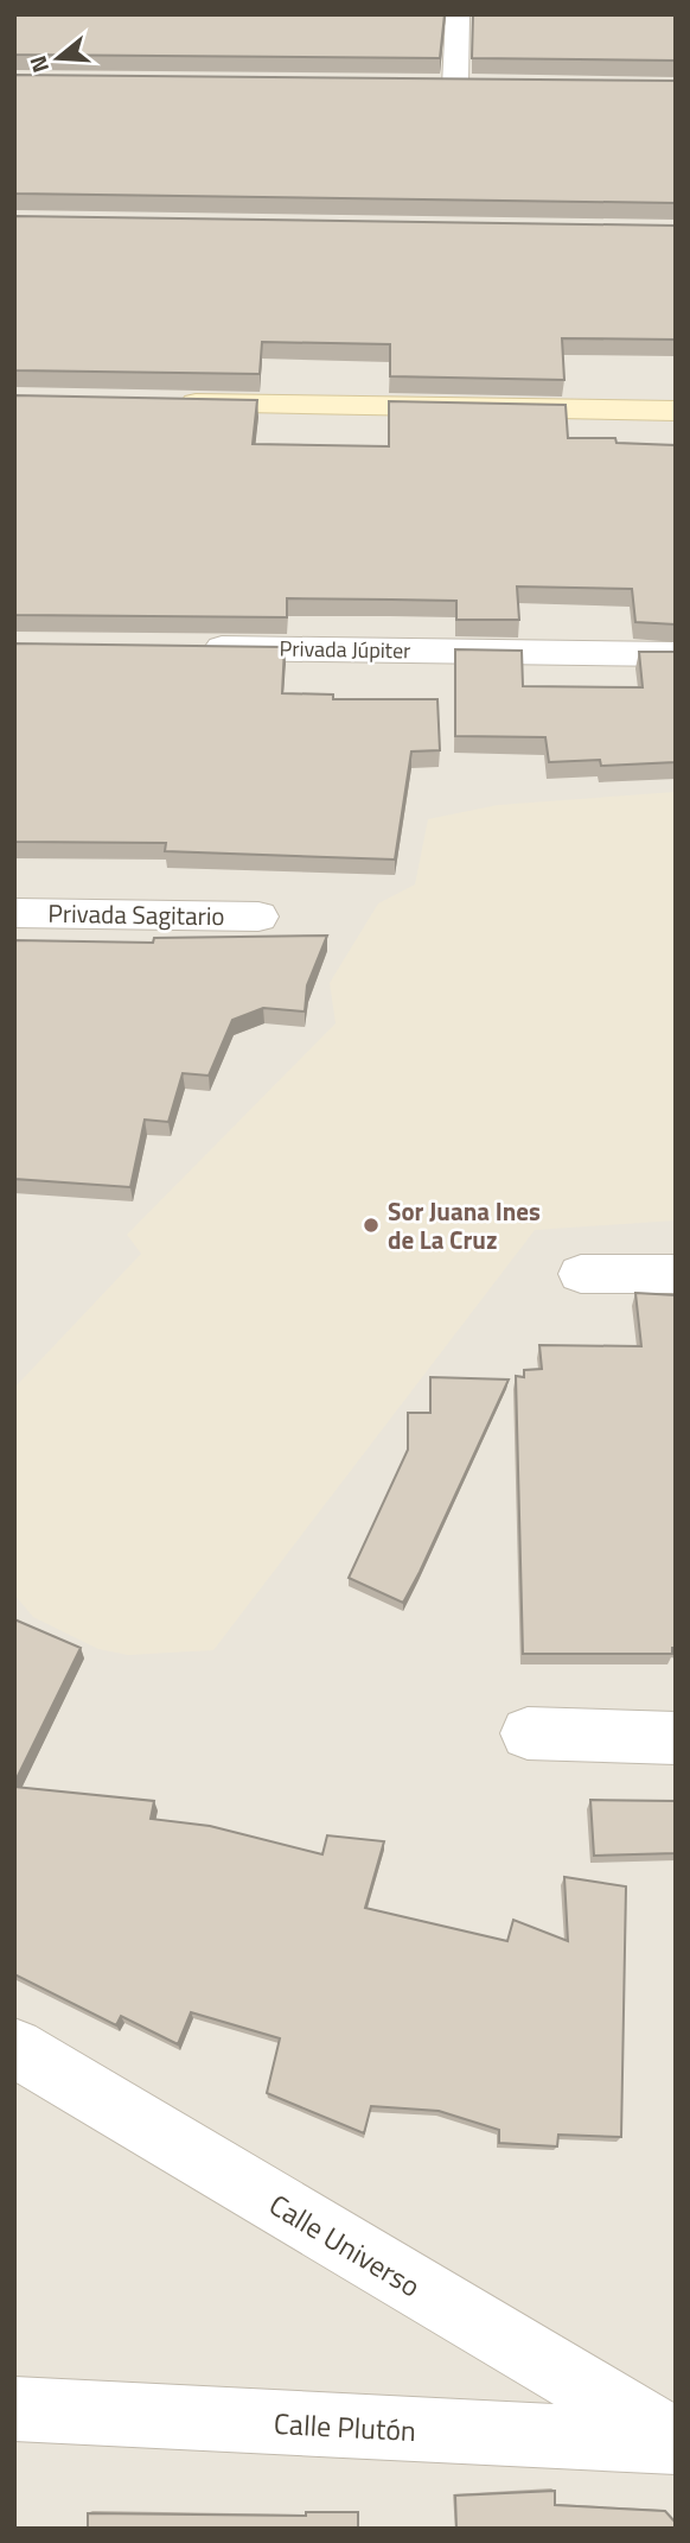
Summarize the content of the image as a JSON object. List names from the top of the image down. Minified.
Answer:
{"streets":{"street":["Privada Júpiter","Privada Sagitario","Calle Universo","Calle Plutón"]},"crossings":[["Calle Universo","Calle Plutón"]],"places":["Sor Juana Ines de La Cruz"],"north":"left"}
